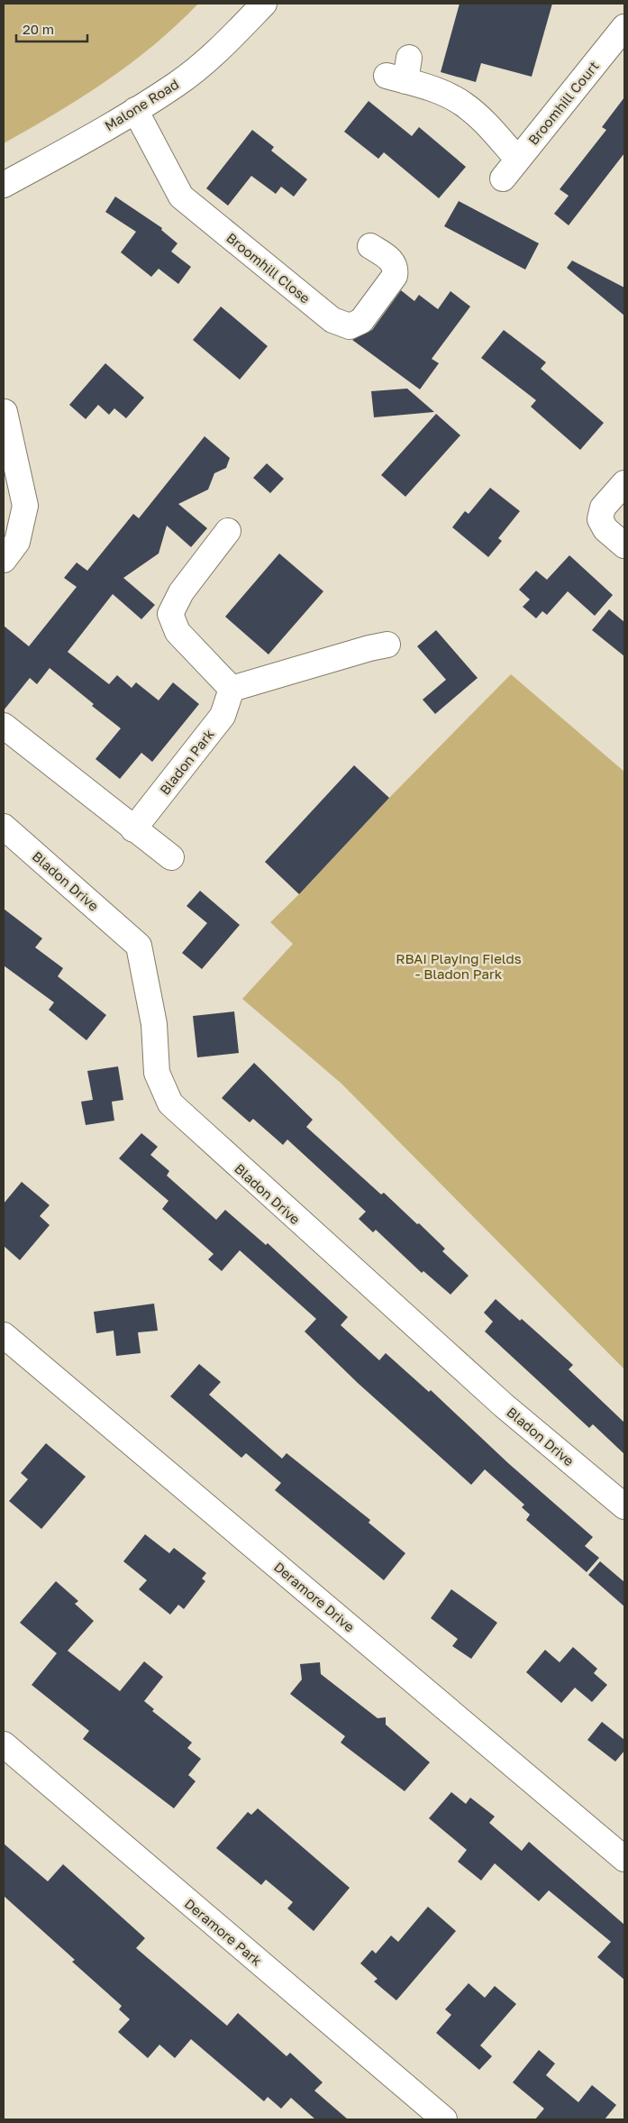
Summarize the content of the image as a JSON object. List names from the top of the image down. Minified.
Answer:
{"streets":{"street":["Broomhill Court","Malone Road","Broomhill Close","Bladon Park","Bladon Drive","Deramore Drive","Deramore Park"]},"crossings":[["Malone Road","Broomhill Close"]],"parks":["RBAI Playing Fields - Bladon Park"],"scale_bar":"20 m"}
